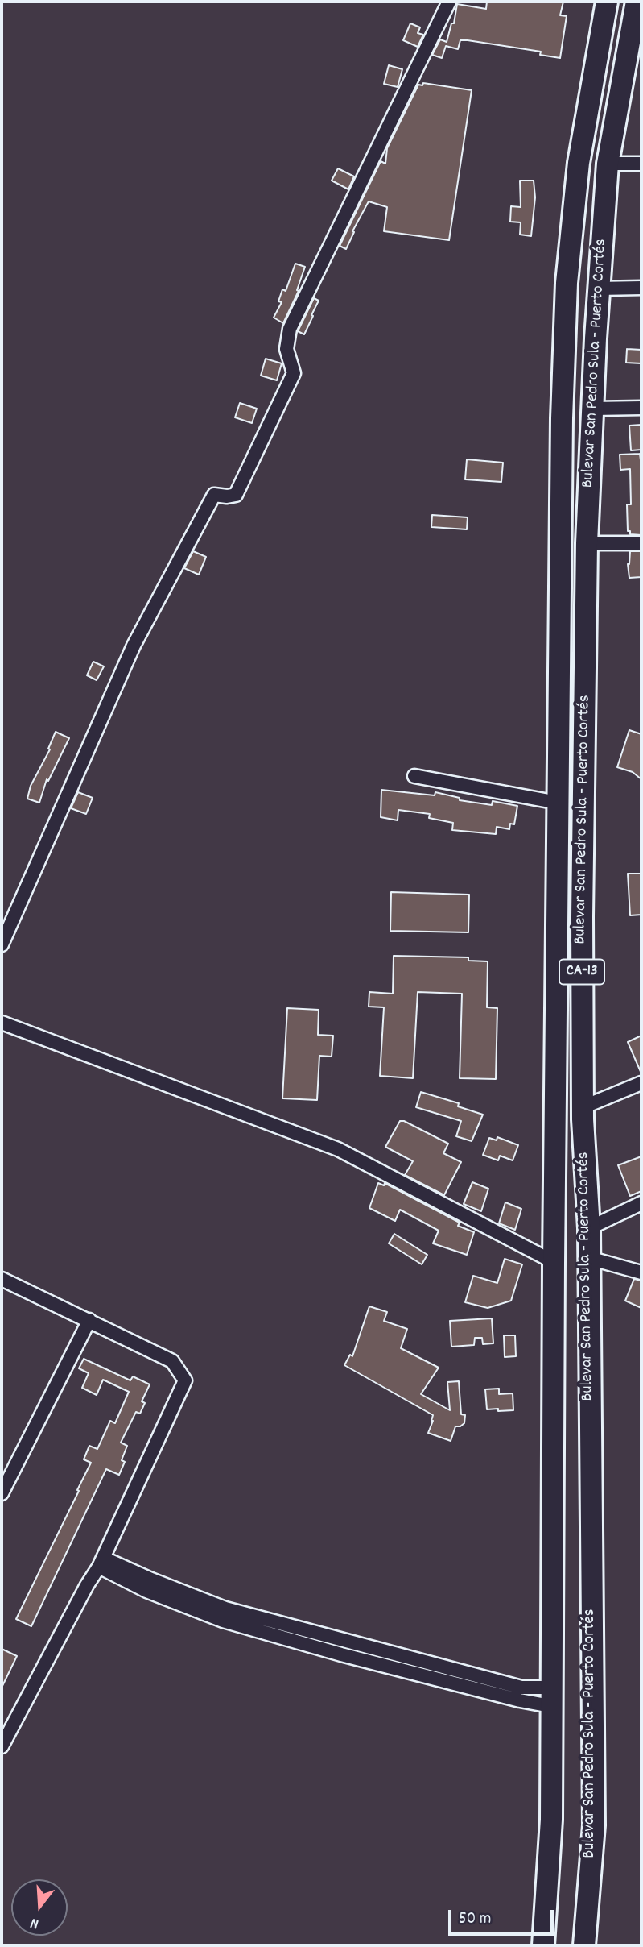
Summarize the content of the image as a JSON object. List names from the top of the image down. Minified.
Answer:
{"streets":{"highway":["Bulevar San Pedro Sula - Puerto Cortés","CA-13"]},"scale_bar":"50 m","north":"bottom"}
